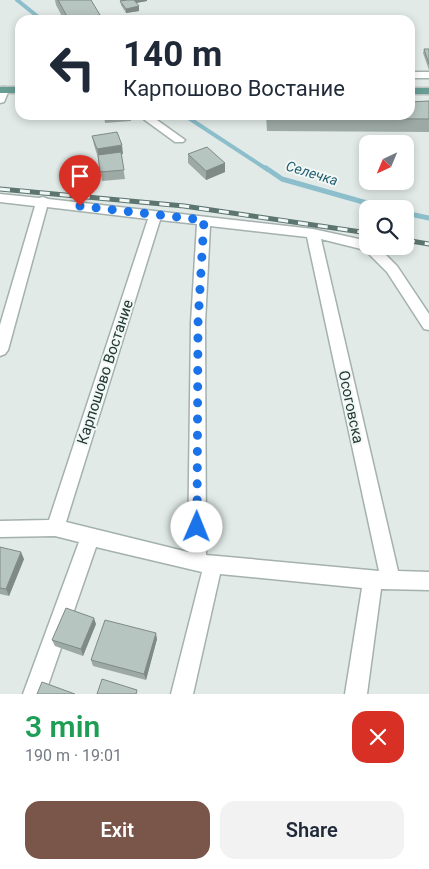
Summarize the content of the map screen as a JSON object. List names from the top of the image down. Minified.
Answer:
{"streets":{"street":["Карпошово Востание","Осоговска"]},"water":["Селечка"],"north":"bottom left","page":{"turn":["140 m","Карпошово Востание"],"heading":["3 min","190 m · 19:01"],"buttons":["Exit","Share"]}}
